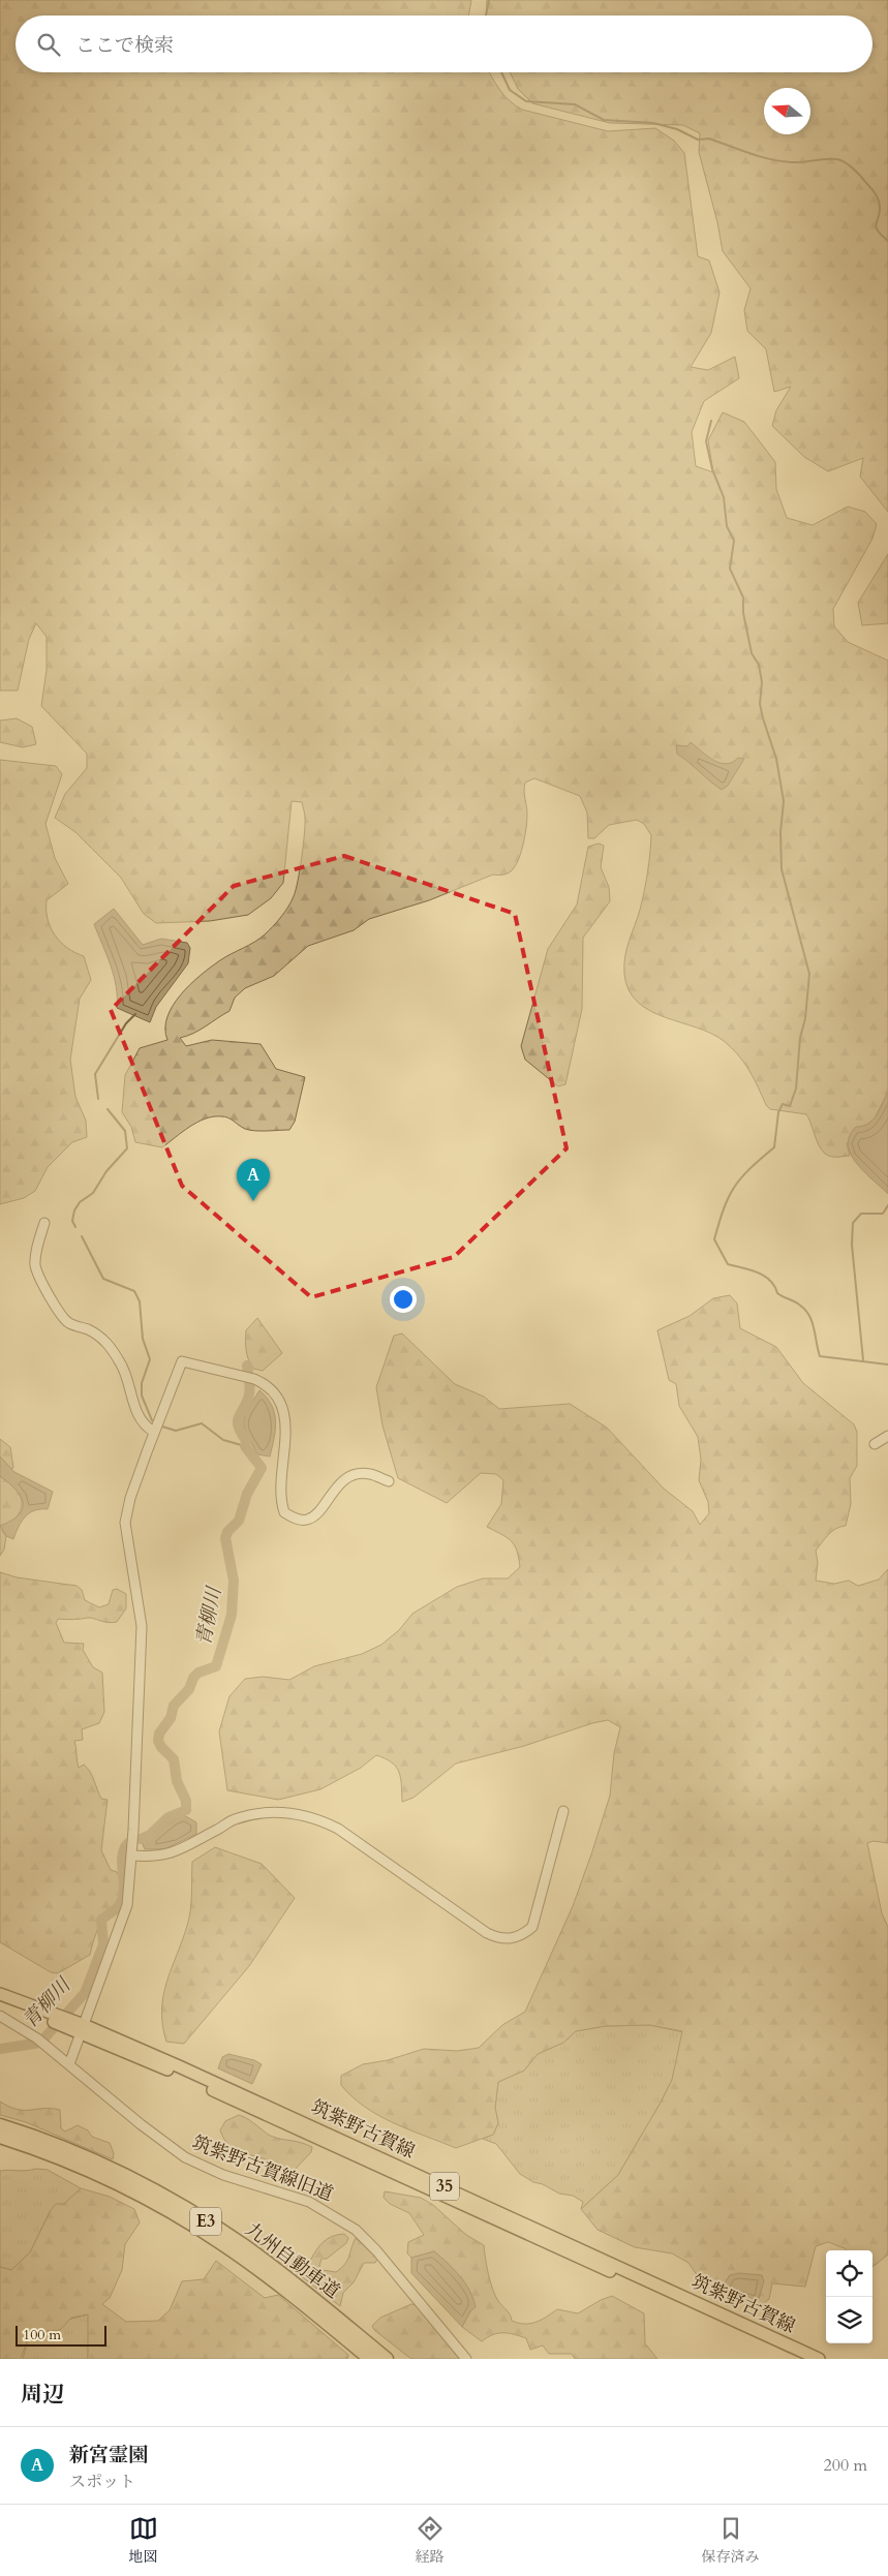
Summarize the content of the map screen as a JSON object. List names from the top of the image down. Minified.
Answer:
{"streets":{"highway":["E3","九州自動車道"],"main road":["筑紫野古賀線","35"],"street":["筑紫野古賀線旧道"]},"water":["青柳川"],"scale_bar":"100 m","north":"left","page":{"search":"ここで検索","pins":"A","scale":"100 m","heading":"周辺","list":[{"mark":"A","name":"新宮霊園","note":"スポット","value":"200 m"}],"nav":["地図","経路","保存済み"]}}
